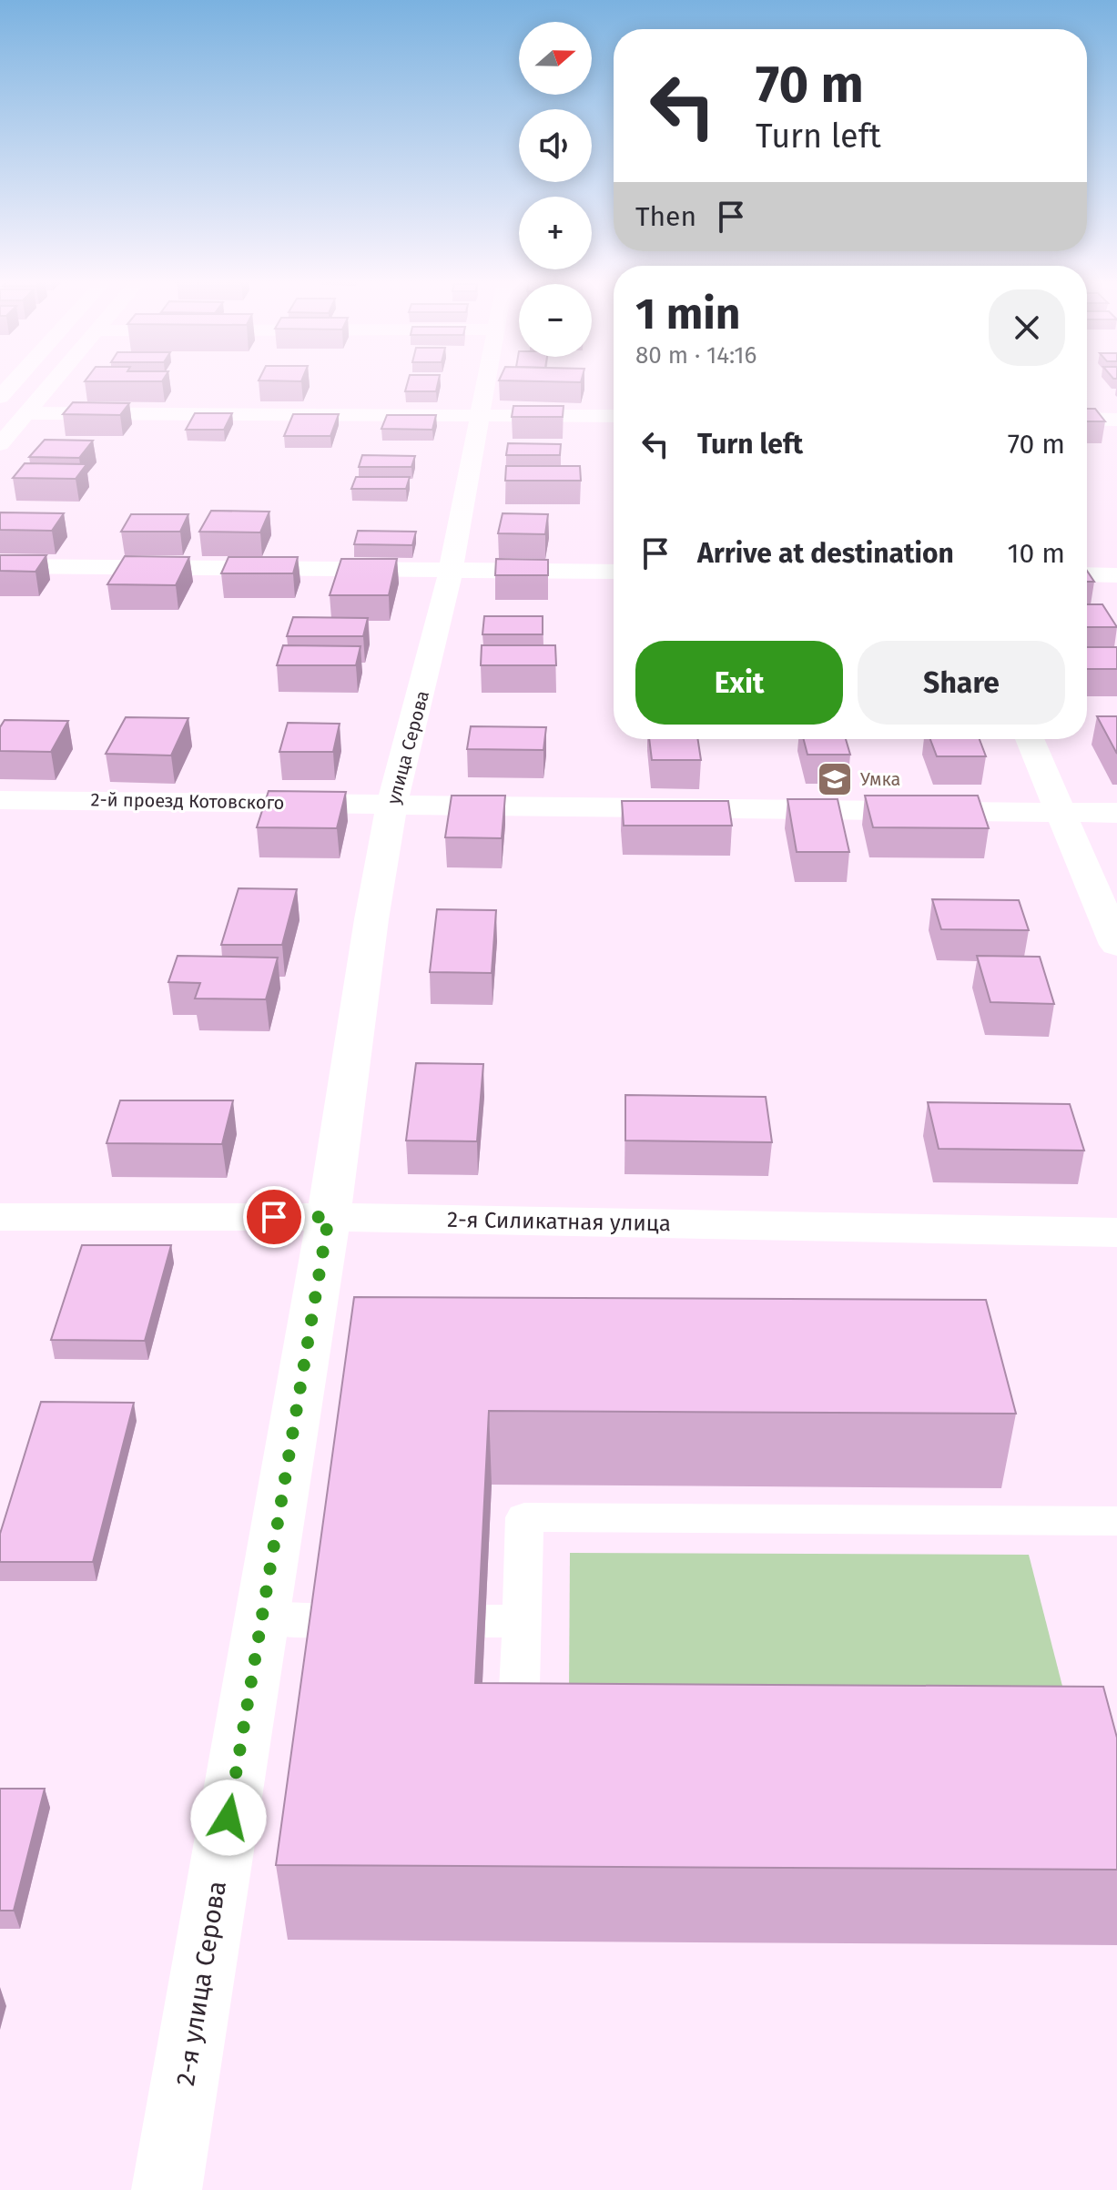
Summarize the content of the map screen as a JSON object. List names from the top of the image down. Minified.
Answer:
{"streets":{"street":["улица Серова","2-й проезд Котовского","2-я Силикатная улица","2-я улица Серова"]},"crossings":[["улица Серова","2-й проезд Котовского"],["улица Серова","2-я Силикатная улица"],["улица Серова","2-я улица Серова"],["2-я Силикатная улица","2-я улица Серова"]],"places":{"school or university":["Умка"]},"north":"right","page":{"map_buttons":["+","−"],"turn":["70 m","Turn left"],"then":"Then","heading":["1 min","80 m · 14:16"],"list":[{"name":"Turn left","value":"70 m"},{"name":"Arrive at destination","value":"10 m"}],"buttons":["Exit","Share"]}}
